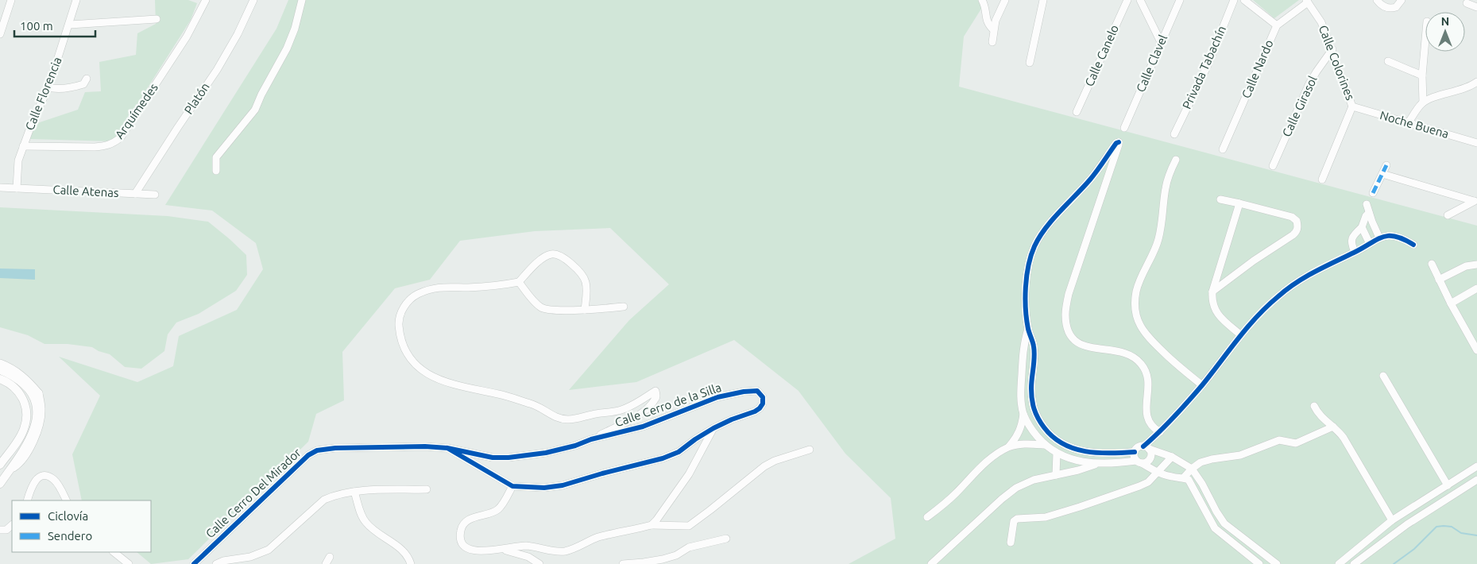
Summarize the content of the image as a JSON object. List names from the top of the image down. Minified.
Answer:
{"streets":{"street":["Calle Canelo","Calle Colorines","Calle Clavel","Privada Tabachín","Calle Nardo","Calle Florencia","Platón","Calle Girasol","Arquímedes","Noche Buena","Calle Atenas","Calle Cerro de la Silla","Calle Cerro Del Mirador"]},"crossings":[["Calle Colorines","Calle Nardo"],["Calle Colorines","Calle Girasol"],["Calle Colorines","Noche Buena"],["Calle Florencia","Arquímedes"],["Calle Florencia","Calle Atenas"],["Platón","Calle Atenas"],["Calle Cerro de la Silla","Calle Cerro Del Mirador"]],"legend":["Ciclovía","Sendero"],"scale_bar":"100 m","north":"top"}
